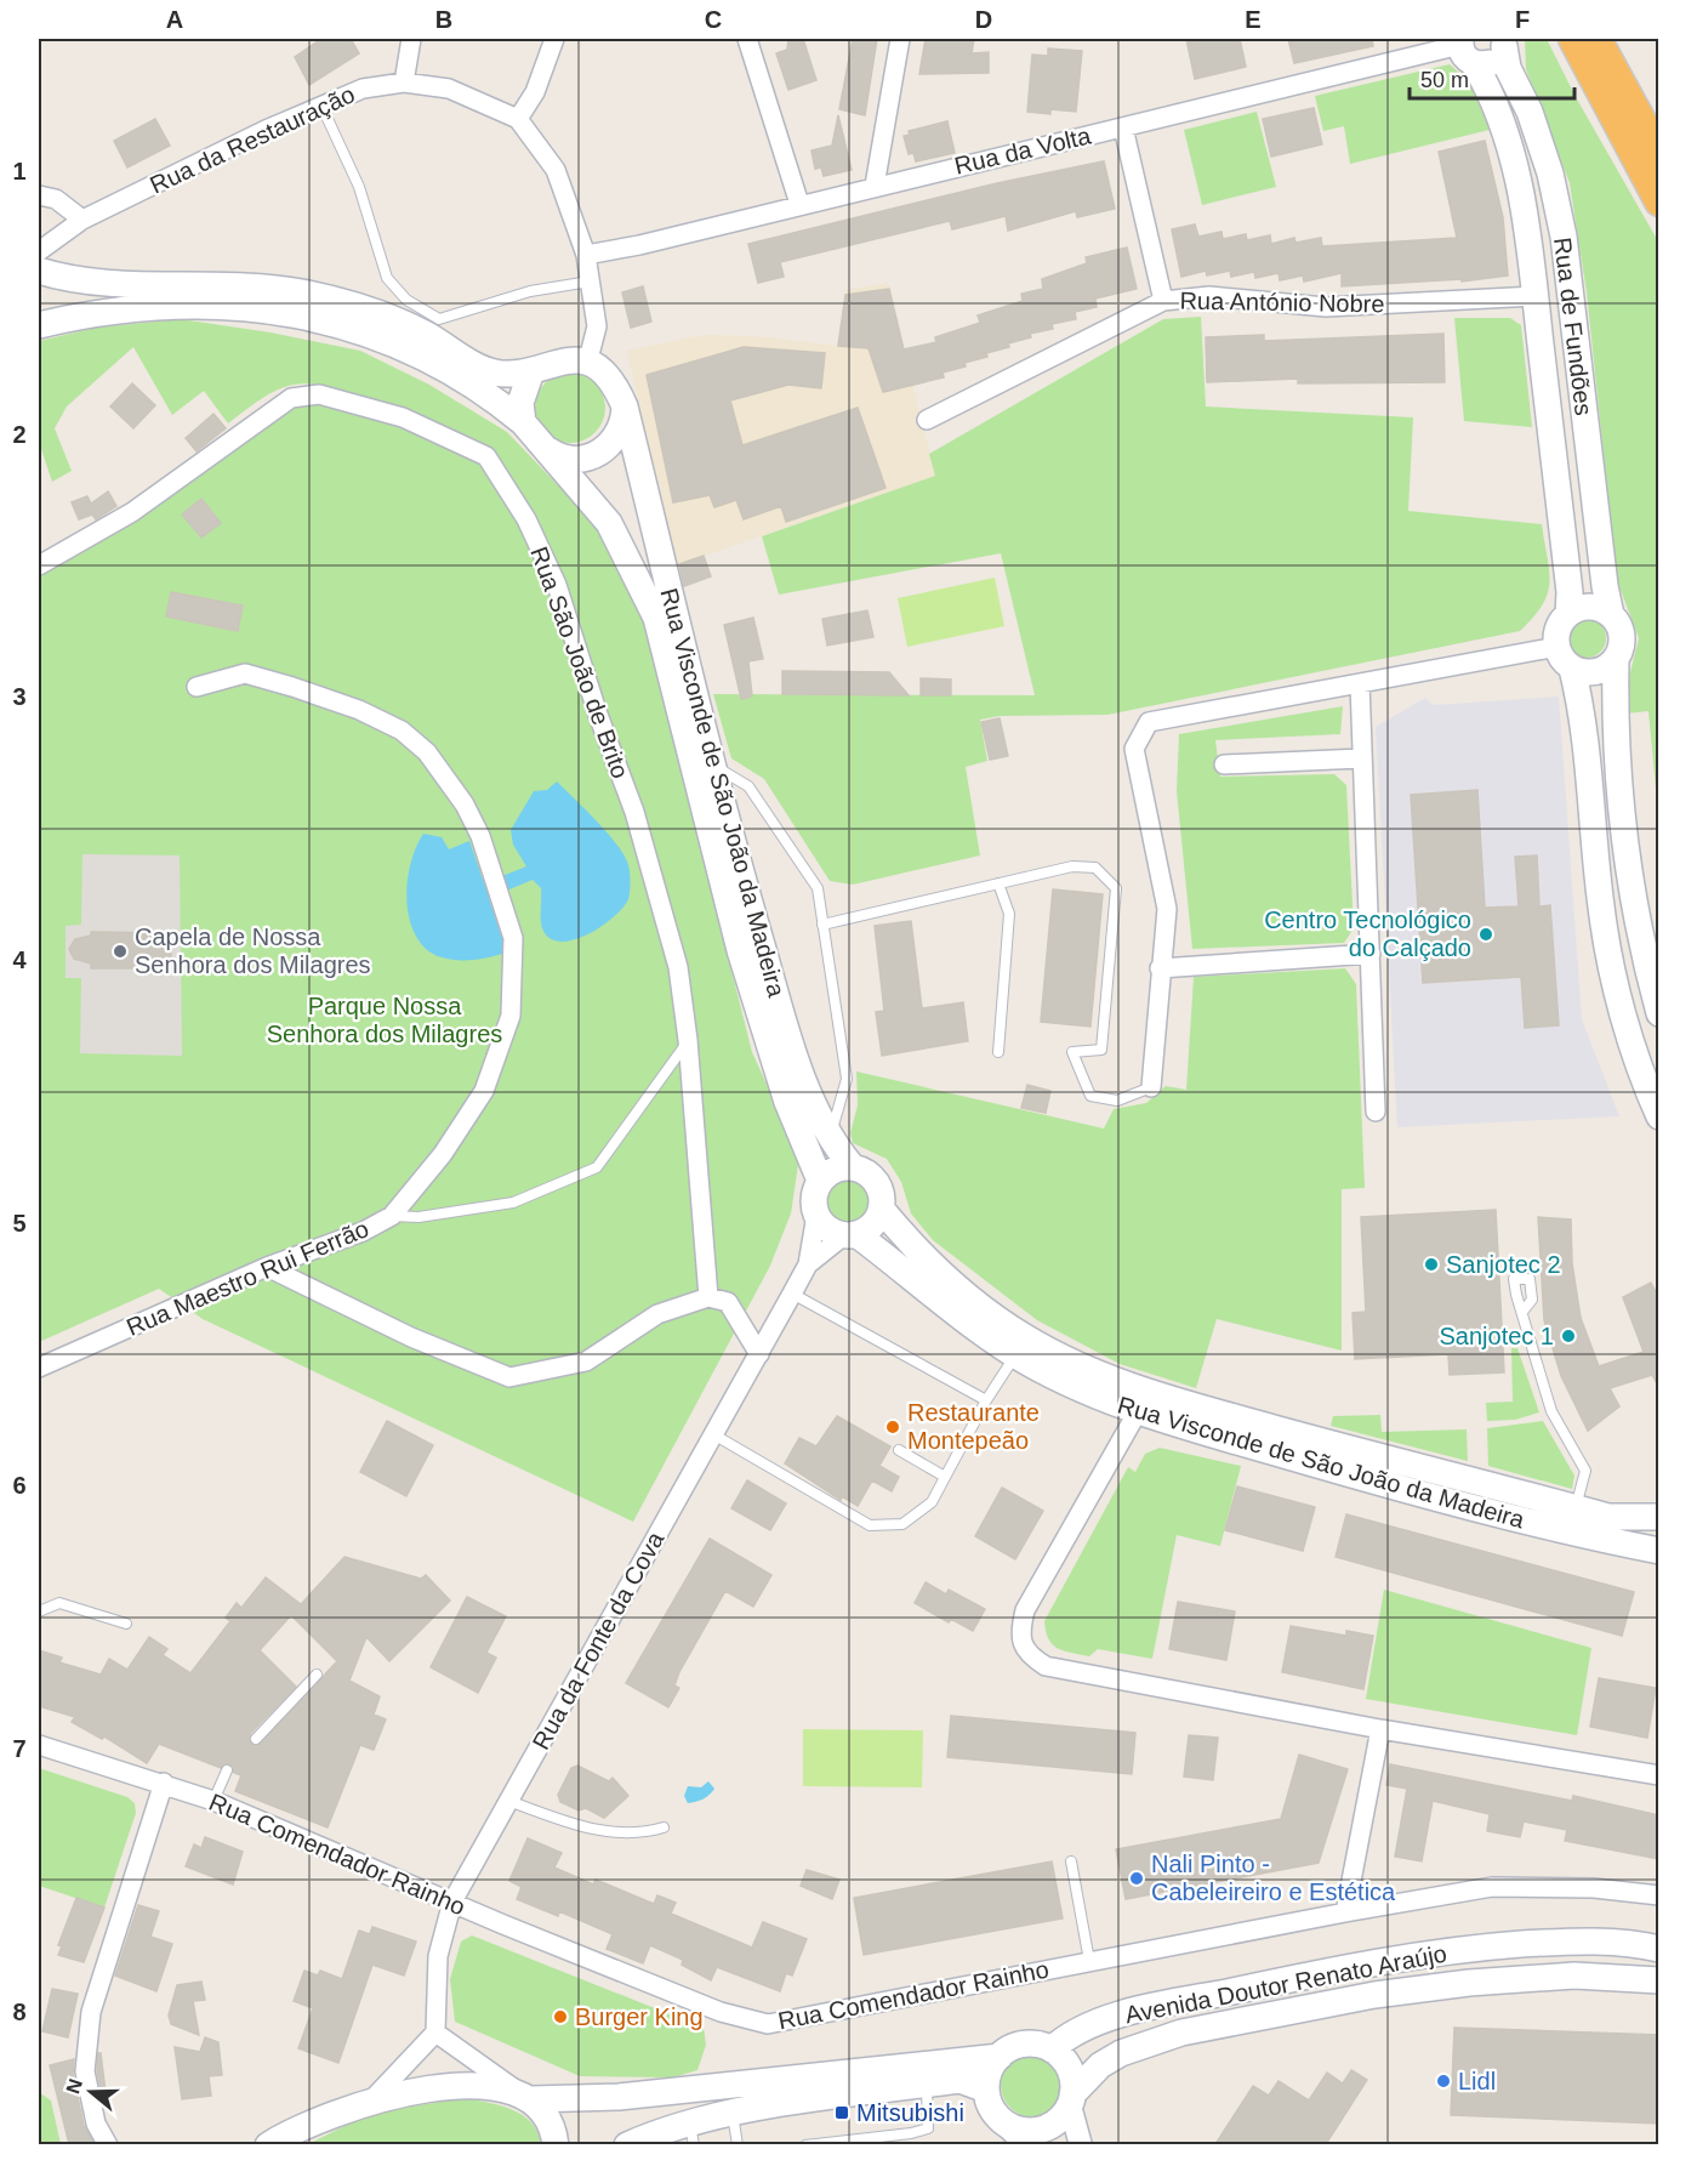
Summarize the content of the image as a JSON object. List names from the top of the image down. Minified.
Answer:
{"streets":{"main road":["Rua de Fundões","Rua Visconde de São João da Madeira","Avenida Doutor Renato Araújo"],"street":["Rua da Restauração","Rua da Volta","Rua António Nobre","Rua São João de Brito","Rua Maestro Rui Ferrão","Rua da Fonte da Cova","Rua Comendador Rainho"]},"crossings":[["Rua da Volta","Rua de Fundões"],["Rua António Nobre","Rua de Fundões"],["Rua Visconde de São João da Madeira","Rua da Fonte da Cova"],["Rua da Fonte da Cova","Rua Comendador Rainho"]],"parks":["Parque Nossa Senhora dos Milagres"],"places":{"other":["Centro Tecnológico do Calçado","Capela de Nossa Senhora dos Milagres","Sanjotec 2","Sanjotec 1","Restaurante Montepeão","Nali Pinto - Cabeleireiro e Estética","Burger King","Lidl"],"transit":["Mitsubishi"]},"scale_bar":"50 m","north":"left","grid":{"columns":["A","B","C","D","E","F"],"rows":["1","2","3","4","5","6","7","8"]}}
